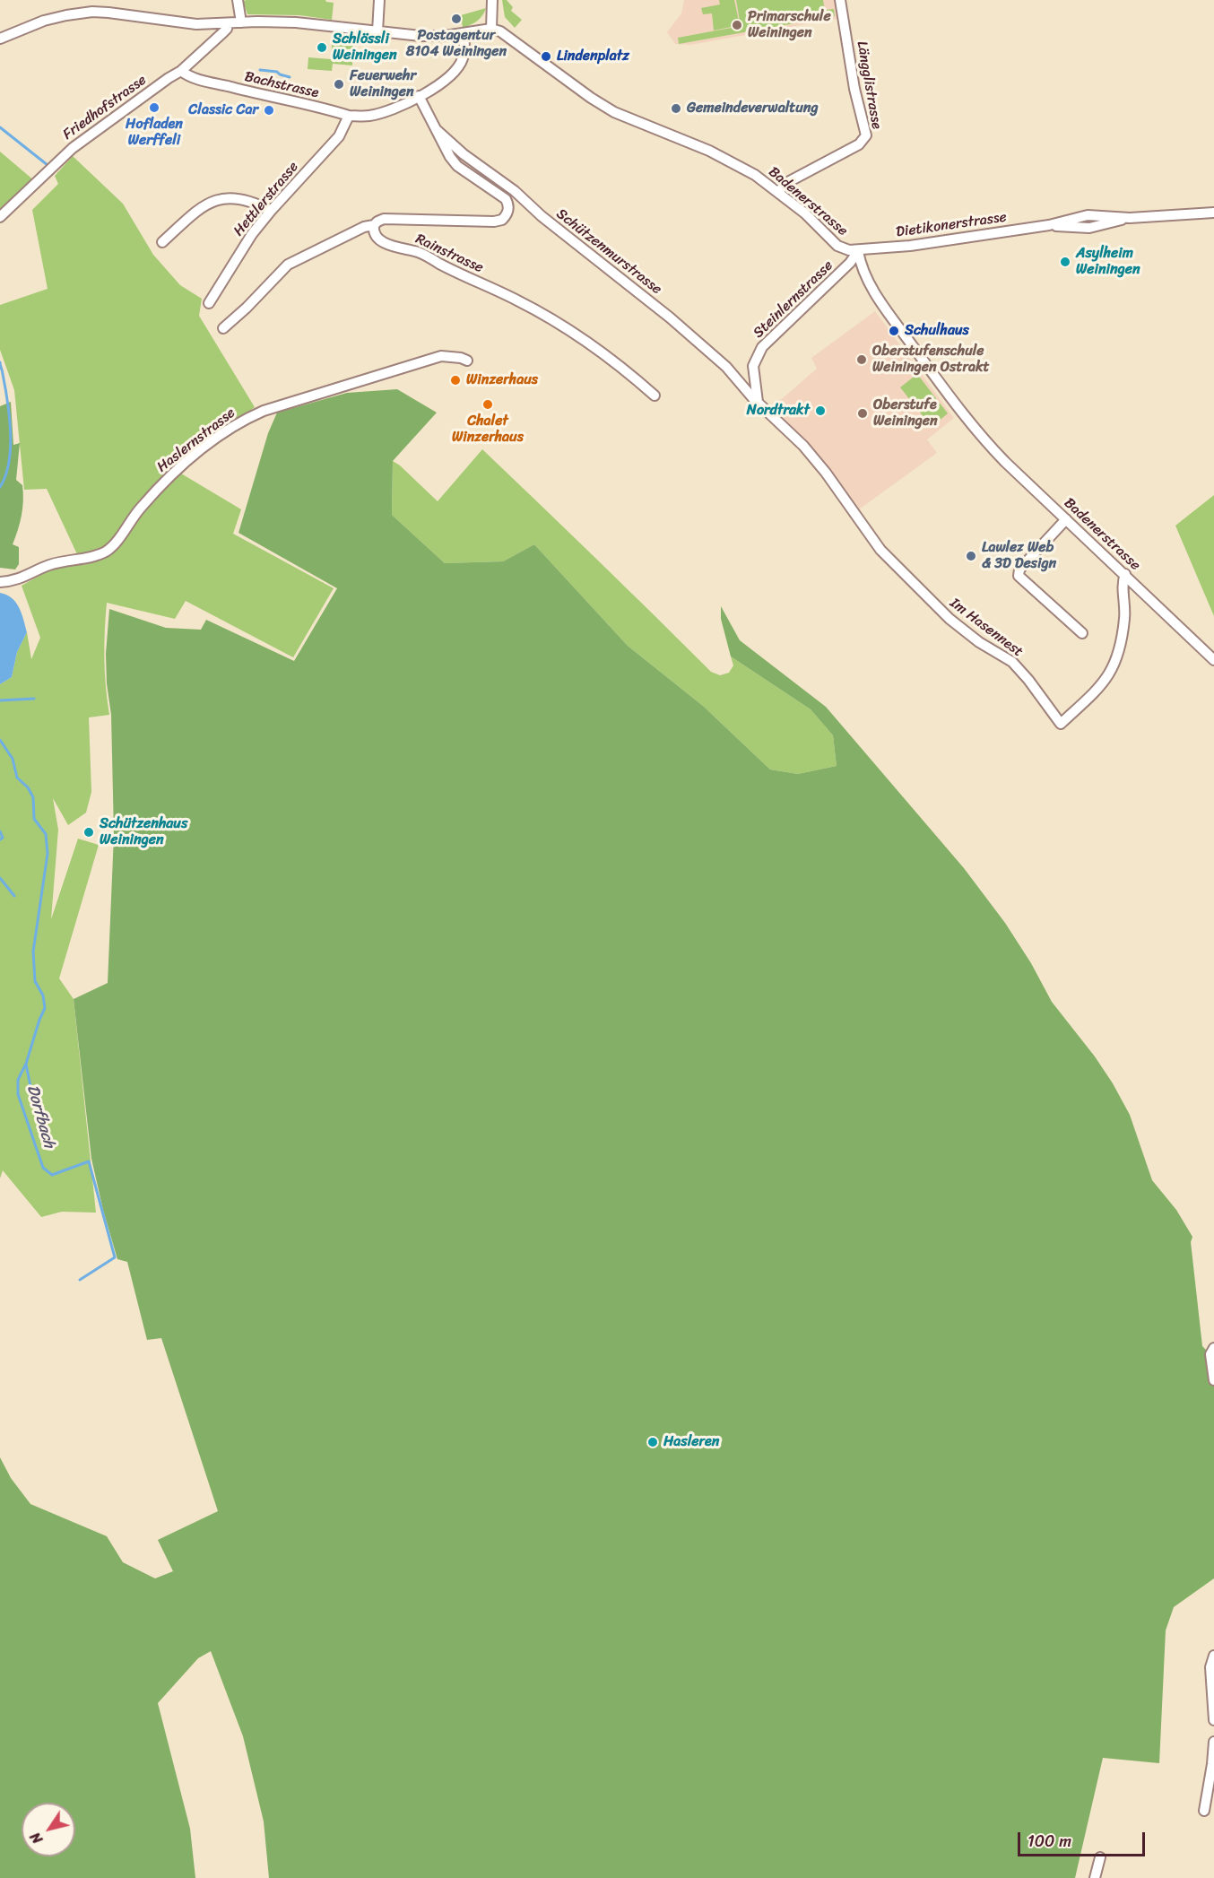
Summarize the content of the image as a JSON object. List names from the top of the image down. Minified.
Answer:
{"streets":{"street":["Bachstrasse","Längglistrasse","Friedhofstrasse","Hettlerstrasse","Badenerstrasse","Dietikonerstrasse","Schützenmurstrasse","Rainstrasse","Steinlernstrasse","Haslernstrasse","Im Hasennest"]},"crossings":[["Bachstrasse","Friedhofstrasse"],["Bachstrasse","Hettlerstrasse"],["Bachstrasse","Rainstrasse"],["Längglistrasse","Badenerstrasse"],["Badenerstrasse","Dietikonerstrasse"],["Badenerstrasse","Steinlernstrasse"],["Badenerstrasse","Im Hasennest"],["Dietikonerstrasse","Steinlernstrasse"],["Schützenmurstrasse","Rainstrasse"],["Schützenmurstrasse","Steinlernstrasse"],["Schützenmurstrasse","Im Hasennest"],["Steinlernstrasse","Im Hasennest"]],"water":["Dorfbach"],"places":["Postagentur 8104 Weiningen","Primarschule Weiningen","Schlössli Weiningen","Lindenplatz","Feuerwehr Weiningen","Hofladen Werffeli","Gemeindeverwaltung","Classic Car","Asylheim Weiningen","Schulhaus","Oberstufenschule Weiningen Ostrakt","Winzerhaus","Chalet Winzerhaus","Nordtrakt","Oberstufe Weiningen","Lawlez Web & 3D Design","Schützenhaus Weiningen","Hasleren"],"scale_bar":"100 m","north":"bottom left"}
